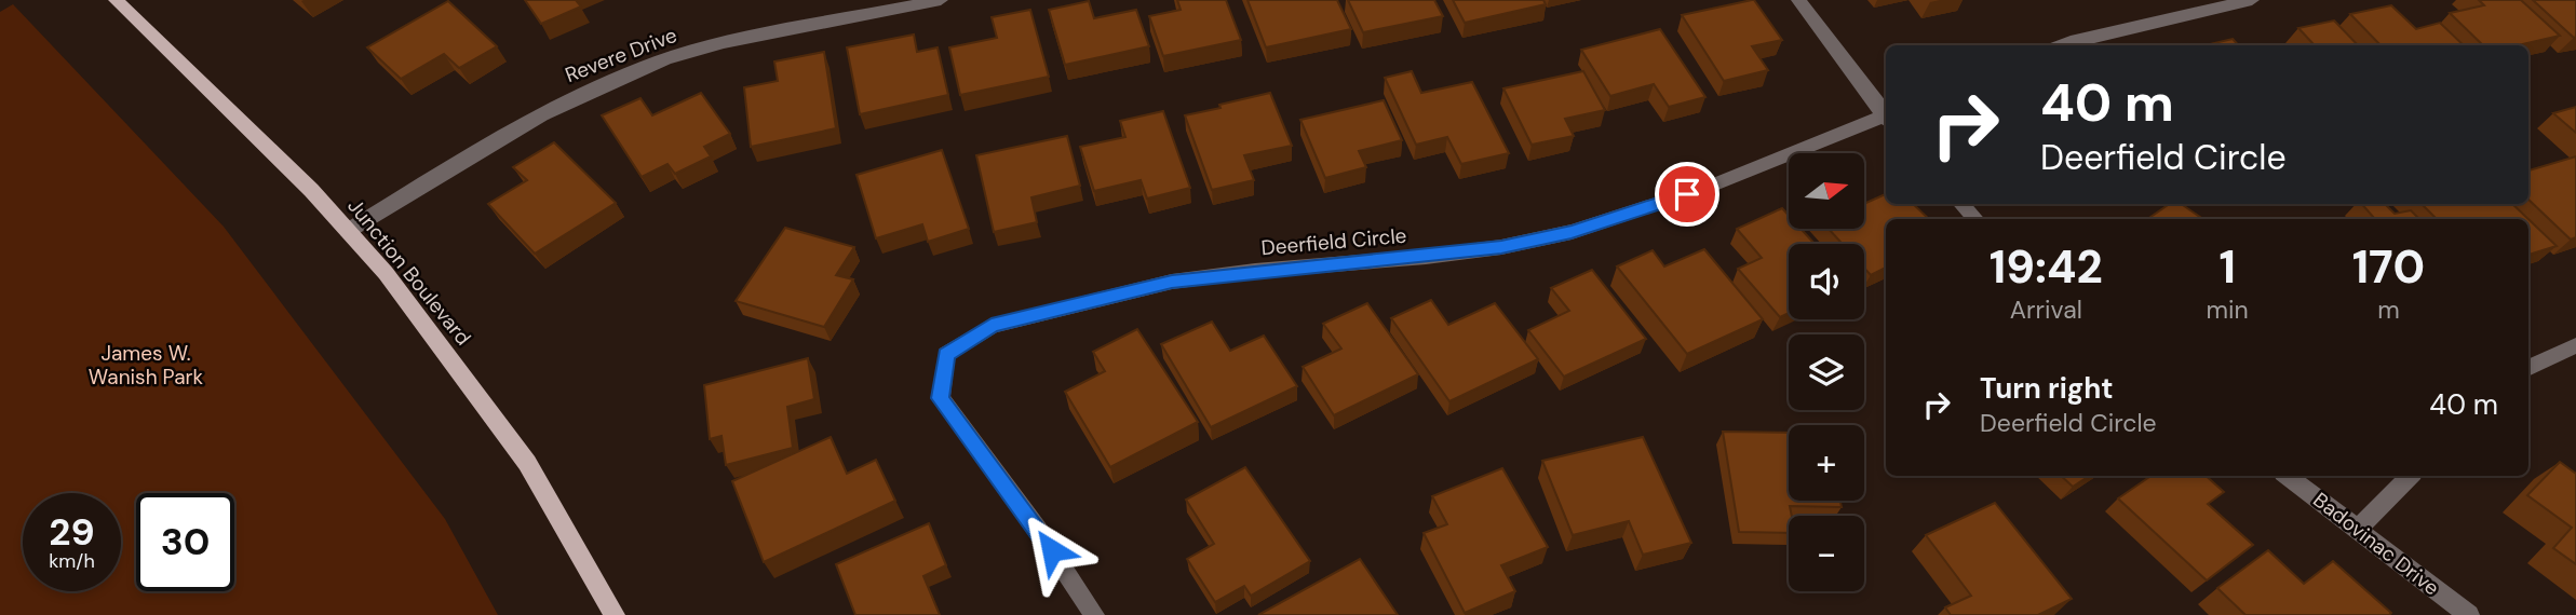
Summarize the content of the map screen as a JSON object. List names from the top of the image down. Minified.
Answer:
{"streets":{"main road":["Junction Boulevard"],"street":["Revere Drive","Deerfield Circle","Badovinac Drive"]},"crossings":[["Revere Drive","Junction Boulevard"]],"parks":["James W. Wanish Park"],"north":"right","page":{"turn":["40 m","Deerfield Circle"],"map_buttons":["+","−"],"eta":["19:42","Arrival","1","min","170","m"],"list":[{"name":"Turn right","note":"Deerfield Circle","value":"40 m"}],"speed":"29 km/h","limit":"30"}}
